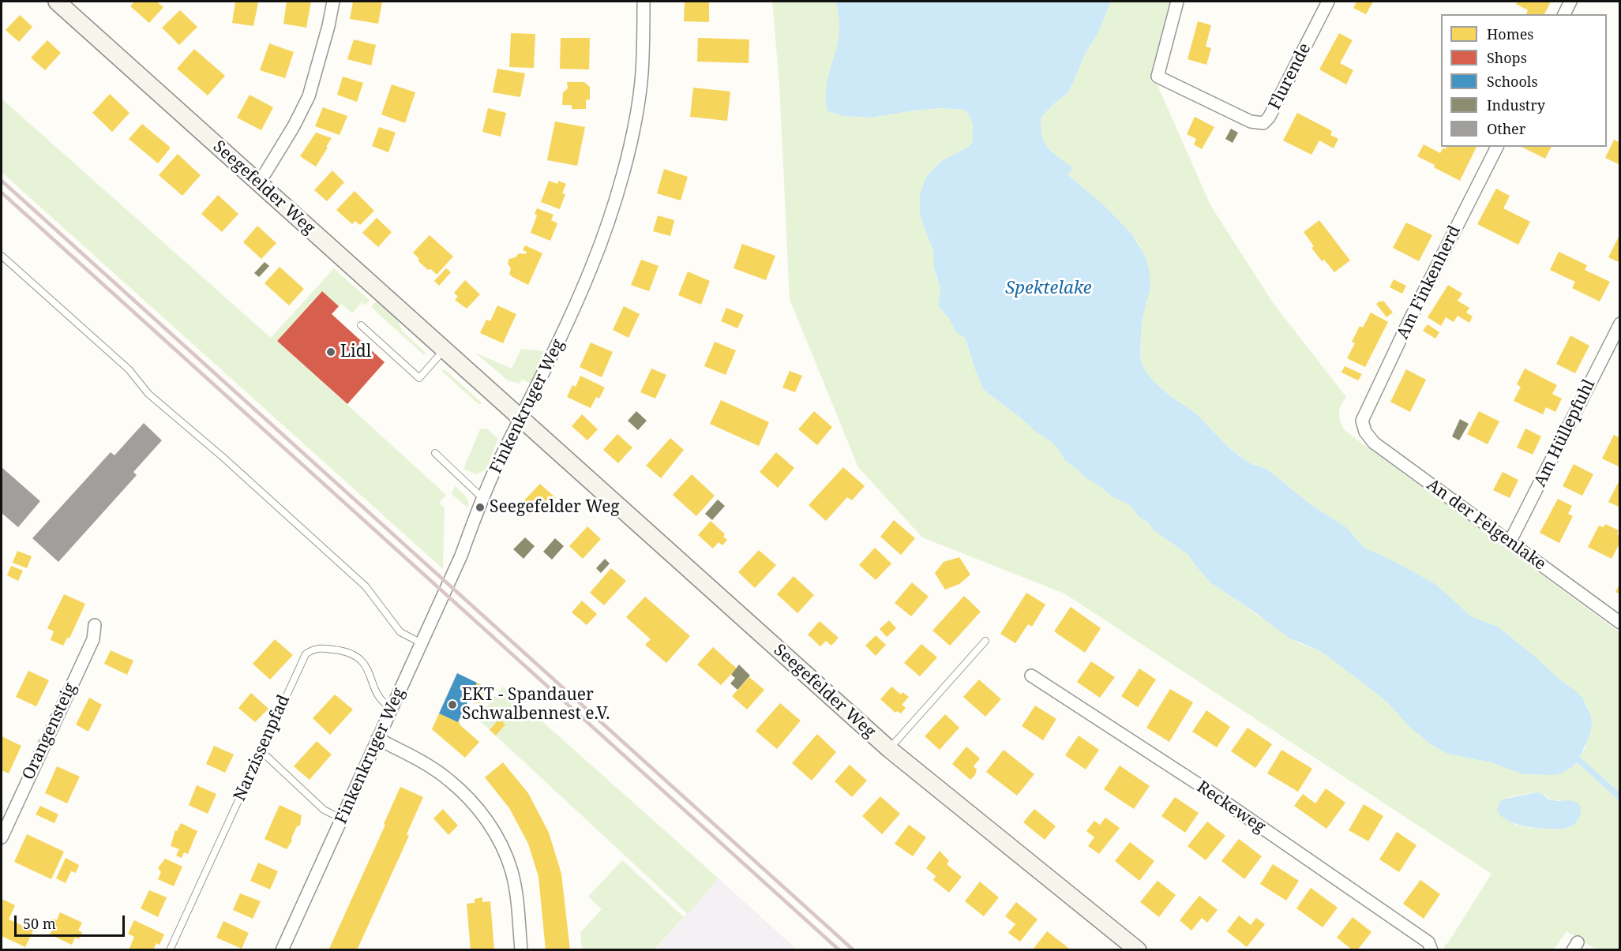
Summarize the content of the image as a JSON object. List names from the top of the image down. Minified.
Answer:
{"streets":{"street":["Flurende","Seegefelder Weg","Am Finkenherd","Finkenkruger Weg","Am Hüllepfuhl","An der Felgenlake","Orangensteig","Reckeweg"],"lane":["Narzissenpfad"]},"crossings":[["Seegefelder Weg","Finkenkruger Weg"],["Am Finkenherd","An der Felgenlake"],["Finkenkruger Weg","Narzissenpfad"],["Am Hüllepfuhl","An der Felgenlake"]],"water":["Spektelake"],"places":["Lidl","Seegefelder Weg","EKT - Spandauer Schwalbennest e.V."],"legend":["Homes","Shops","Schools","Industry","Other"],"scale_bar":"50 m"}
